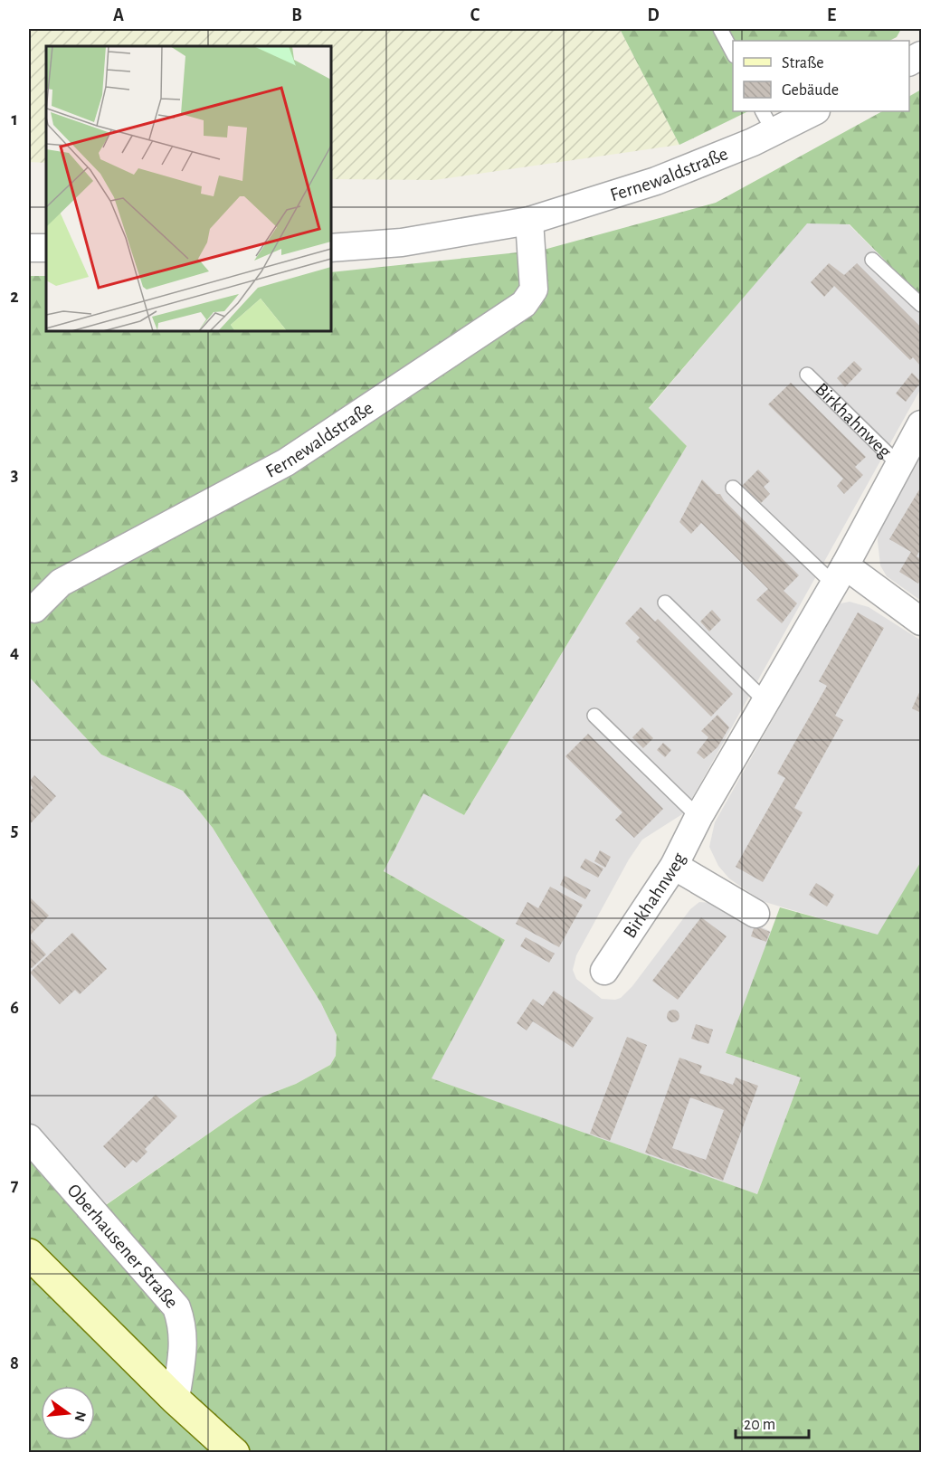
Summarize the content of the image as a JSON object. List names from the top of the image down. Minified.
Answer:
{"streets":{"street":["Fernewaldstraße","Birkhahnweg","Oberhausener Straße"]},"legend":["Straße","Gebäude"],"scale_bar":"20 m","north":"right","grid":{"columns":["A","B","C","D","E"],"rows":["1","2","3","4","5","6","7","8"]}}
